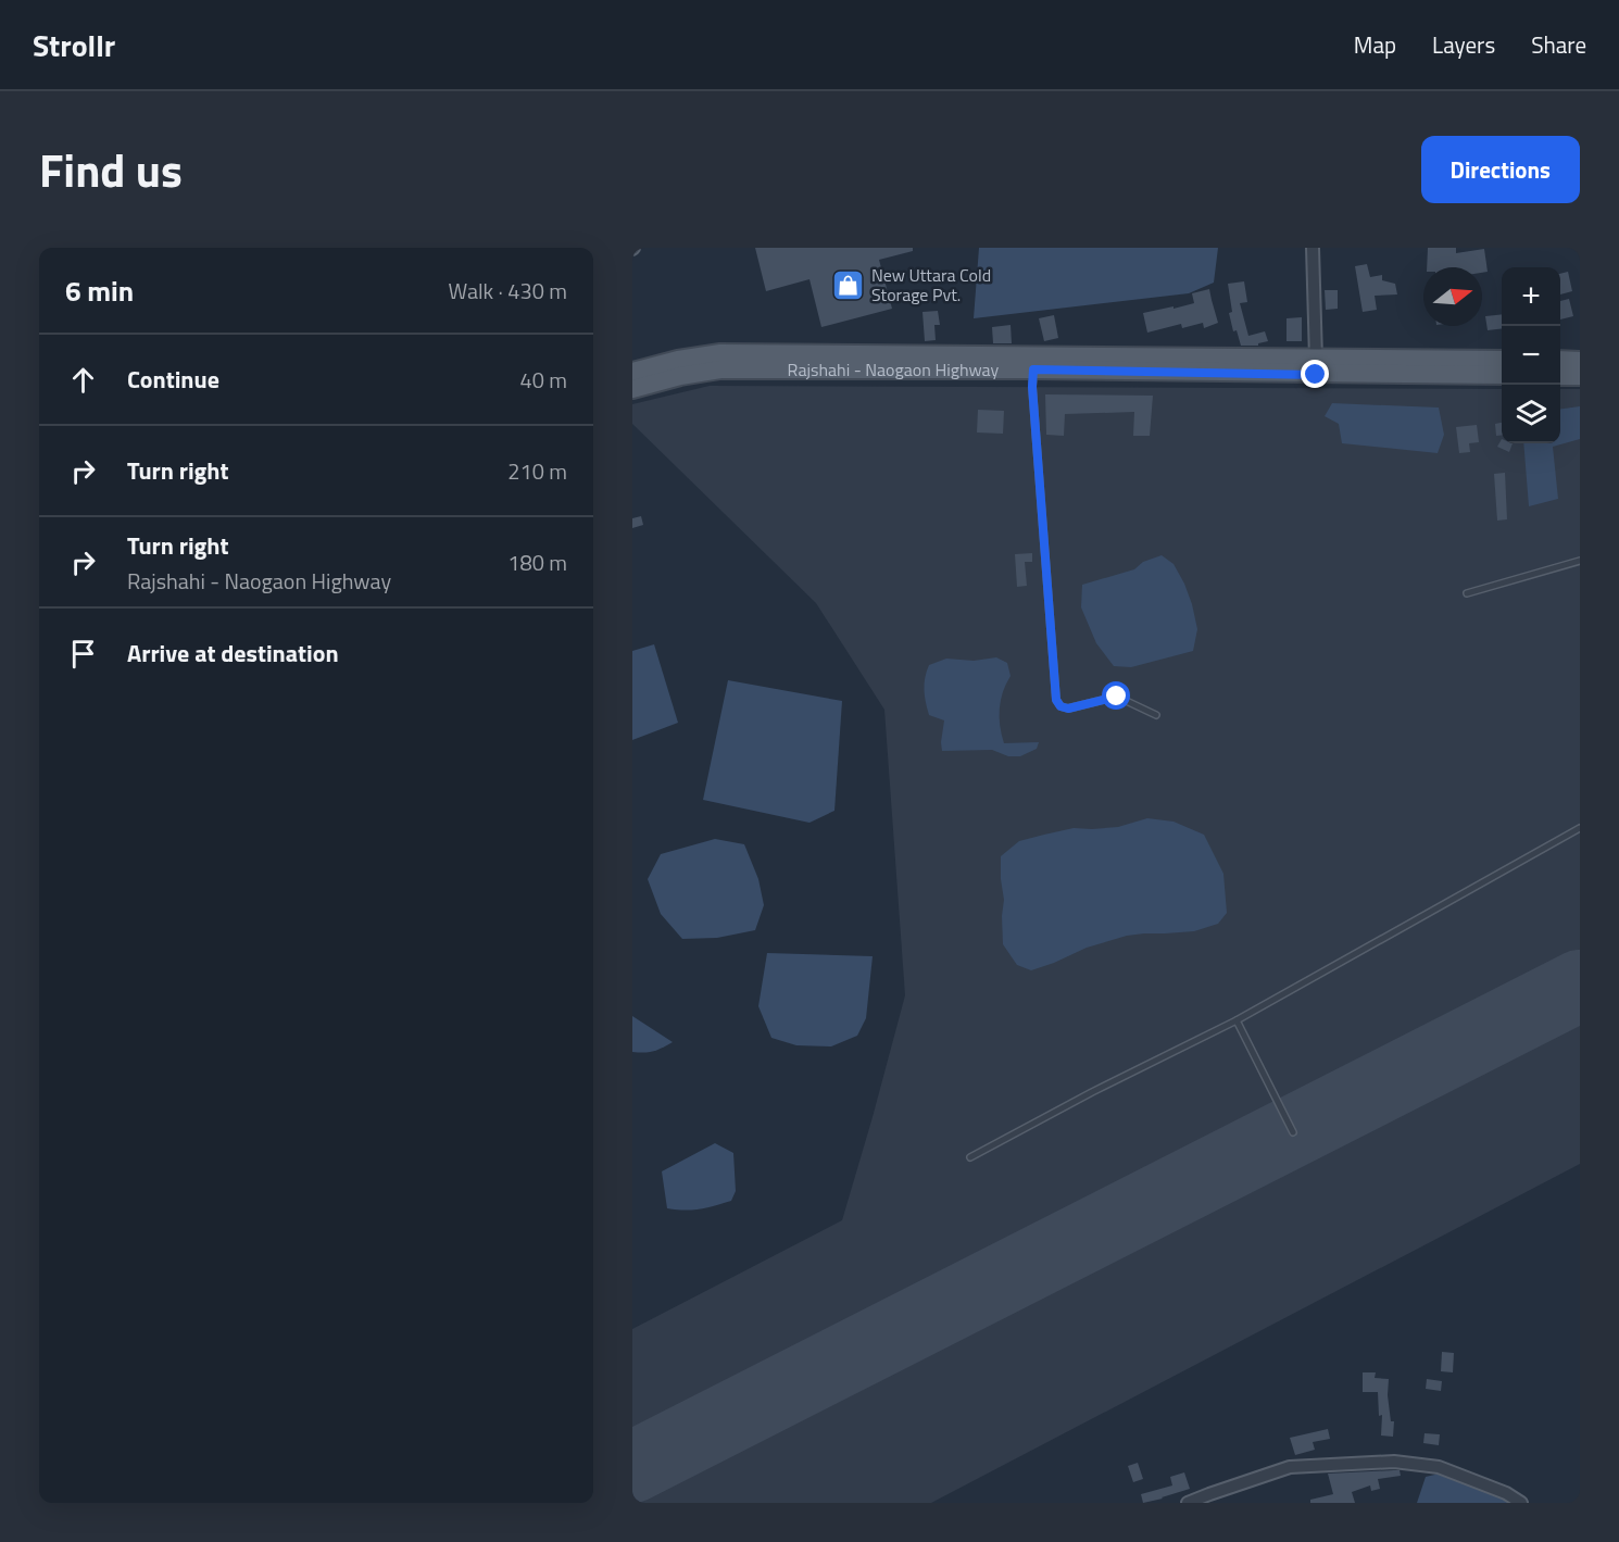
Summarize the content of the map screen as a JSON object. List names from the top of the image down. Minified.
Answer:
{"streets":{"main road":["Rajshahi - Naogaon Highway"]},"places":{"shop":["New Uttara Cold Storage Pvt."]},"north":"right","page":{"header":"Strollr","nav":["Map","Layers","Share"],"title":"Find us","buttons":"Directions","heading":["6 min","Walk · 430 m"],"map_buttons":["+","−"],"list":[["Continue","40 m"],["Turn right","210 m"],["Turn right","Rajshahi - Naogaon Highway","180 m"],"Arrive at destination"]}}
